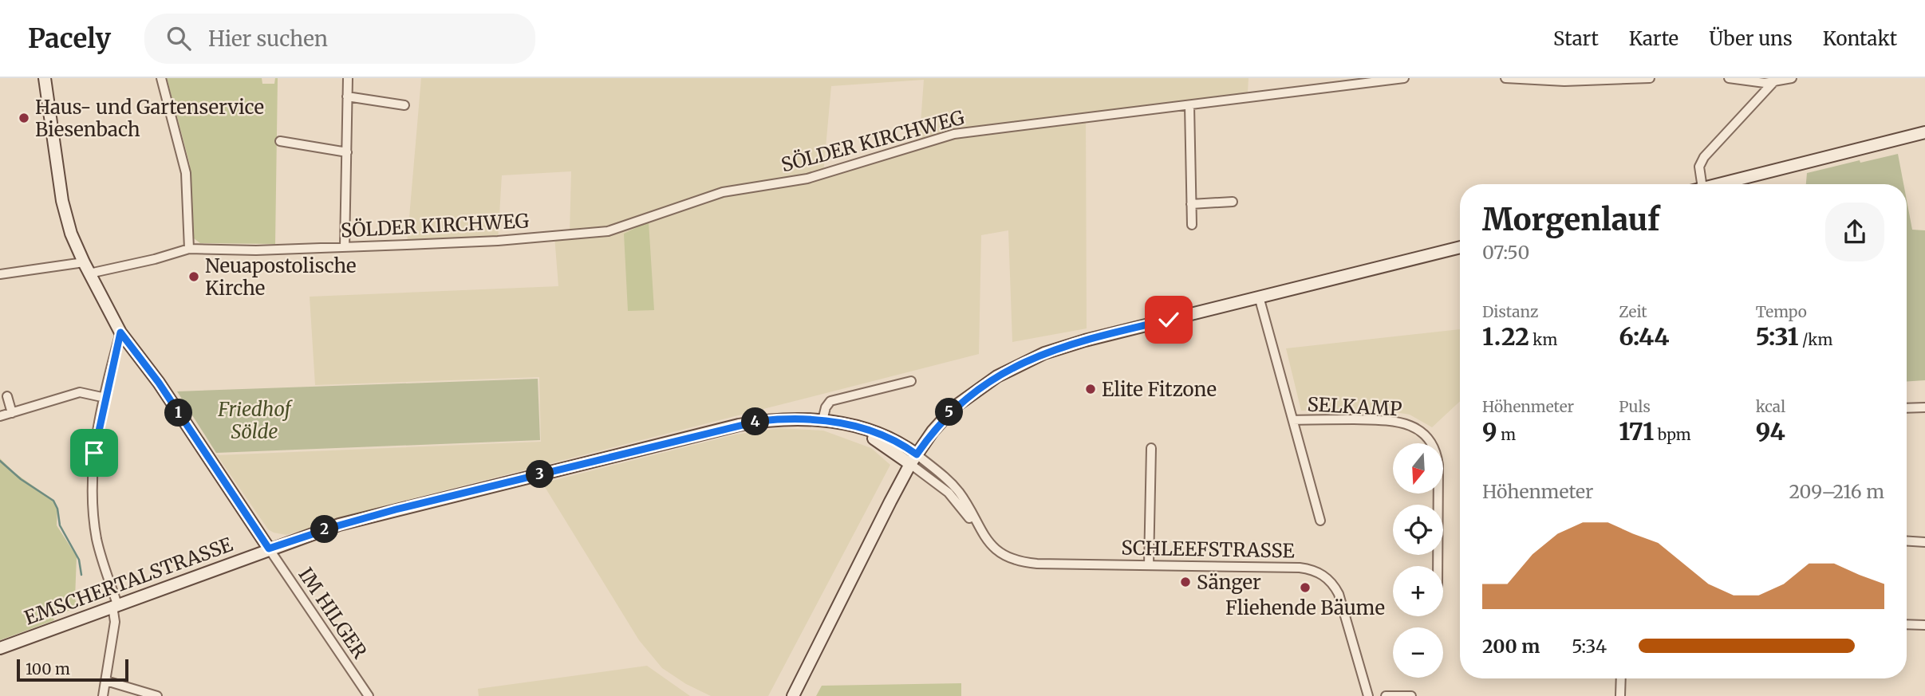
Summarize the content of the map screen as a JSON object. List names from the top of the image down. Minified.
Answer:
{"streets":{"main road":["EMSCHERTALSTRASSE"],"street":["SÖLDER KIRCHWEG","SELKAMP","SCHLEEFSTRASSE","IM HILGER"]},"crossings":[["SCHLEEFSTRASSE","EMSCHERTALSTRASSE"],["EMSCHERTALSTRASSE","IM HILGER"]],"parks":["Friedhof Sölde"],"places":["Haus- und Gartenservice Biesenbach","Neuapostolische Kirche","Elite Fitzone","Sänger","Fliehende Bäume"],"scale_bar":"100 m","north":"bottom","page":{"header":"Pacely","search":"Hier suchen","nav":["Start","Karte","Über uns","Kontakt"],"heading":["Morgenlauf","07:50"],"stats":[["Distanz","1.22 km"],["Zeit","6:44"],["Tempo","5:31 /km"],["Höhenmeter","9 m"],["Puls","171 bpm"],["kcal","94"]],"pins":["5","1","4","3","2"],"map_buttons":["+","−"],"chart":["Höhenmeter","209–216 m"],"list":[{"name":"200 m","note":"5:34"}],"scale":"100 m"}}
